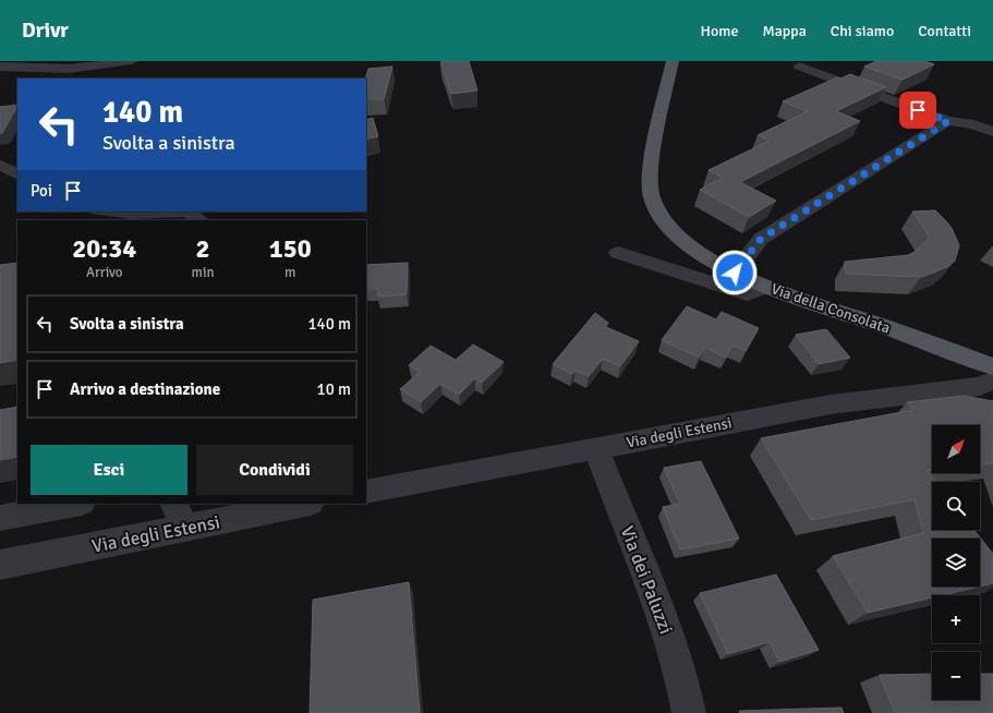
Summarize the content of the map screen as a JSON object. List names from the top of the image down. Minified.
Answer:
{"streets":{"main road":["Via della Consolata"],"street":["Via degli Estensi","Via dei Paluzzi"]},"crossings":[["Via degli Estensi","Via dei Paluzzi"]],"north":"top right","page":{"header":"Drivr","nav":["Home","Mappa","Chi siamo","Contatti"],"turn":["140 m","Svolta a sinistra"],"then":"Poi","eta":["20:34","Arrivo","2","min","150","m"],"list":[{"name":"Svolta a sinistra","value":"140 m"},{"name":"Arrivo a destinazione","value":"10 m"}],"map_buttons":["+","−"],"buttons":["Esci","Condividi"]}}
